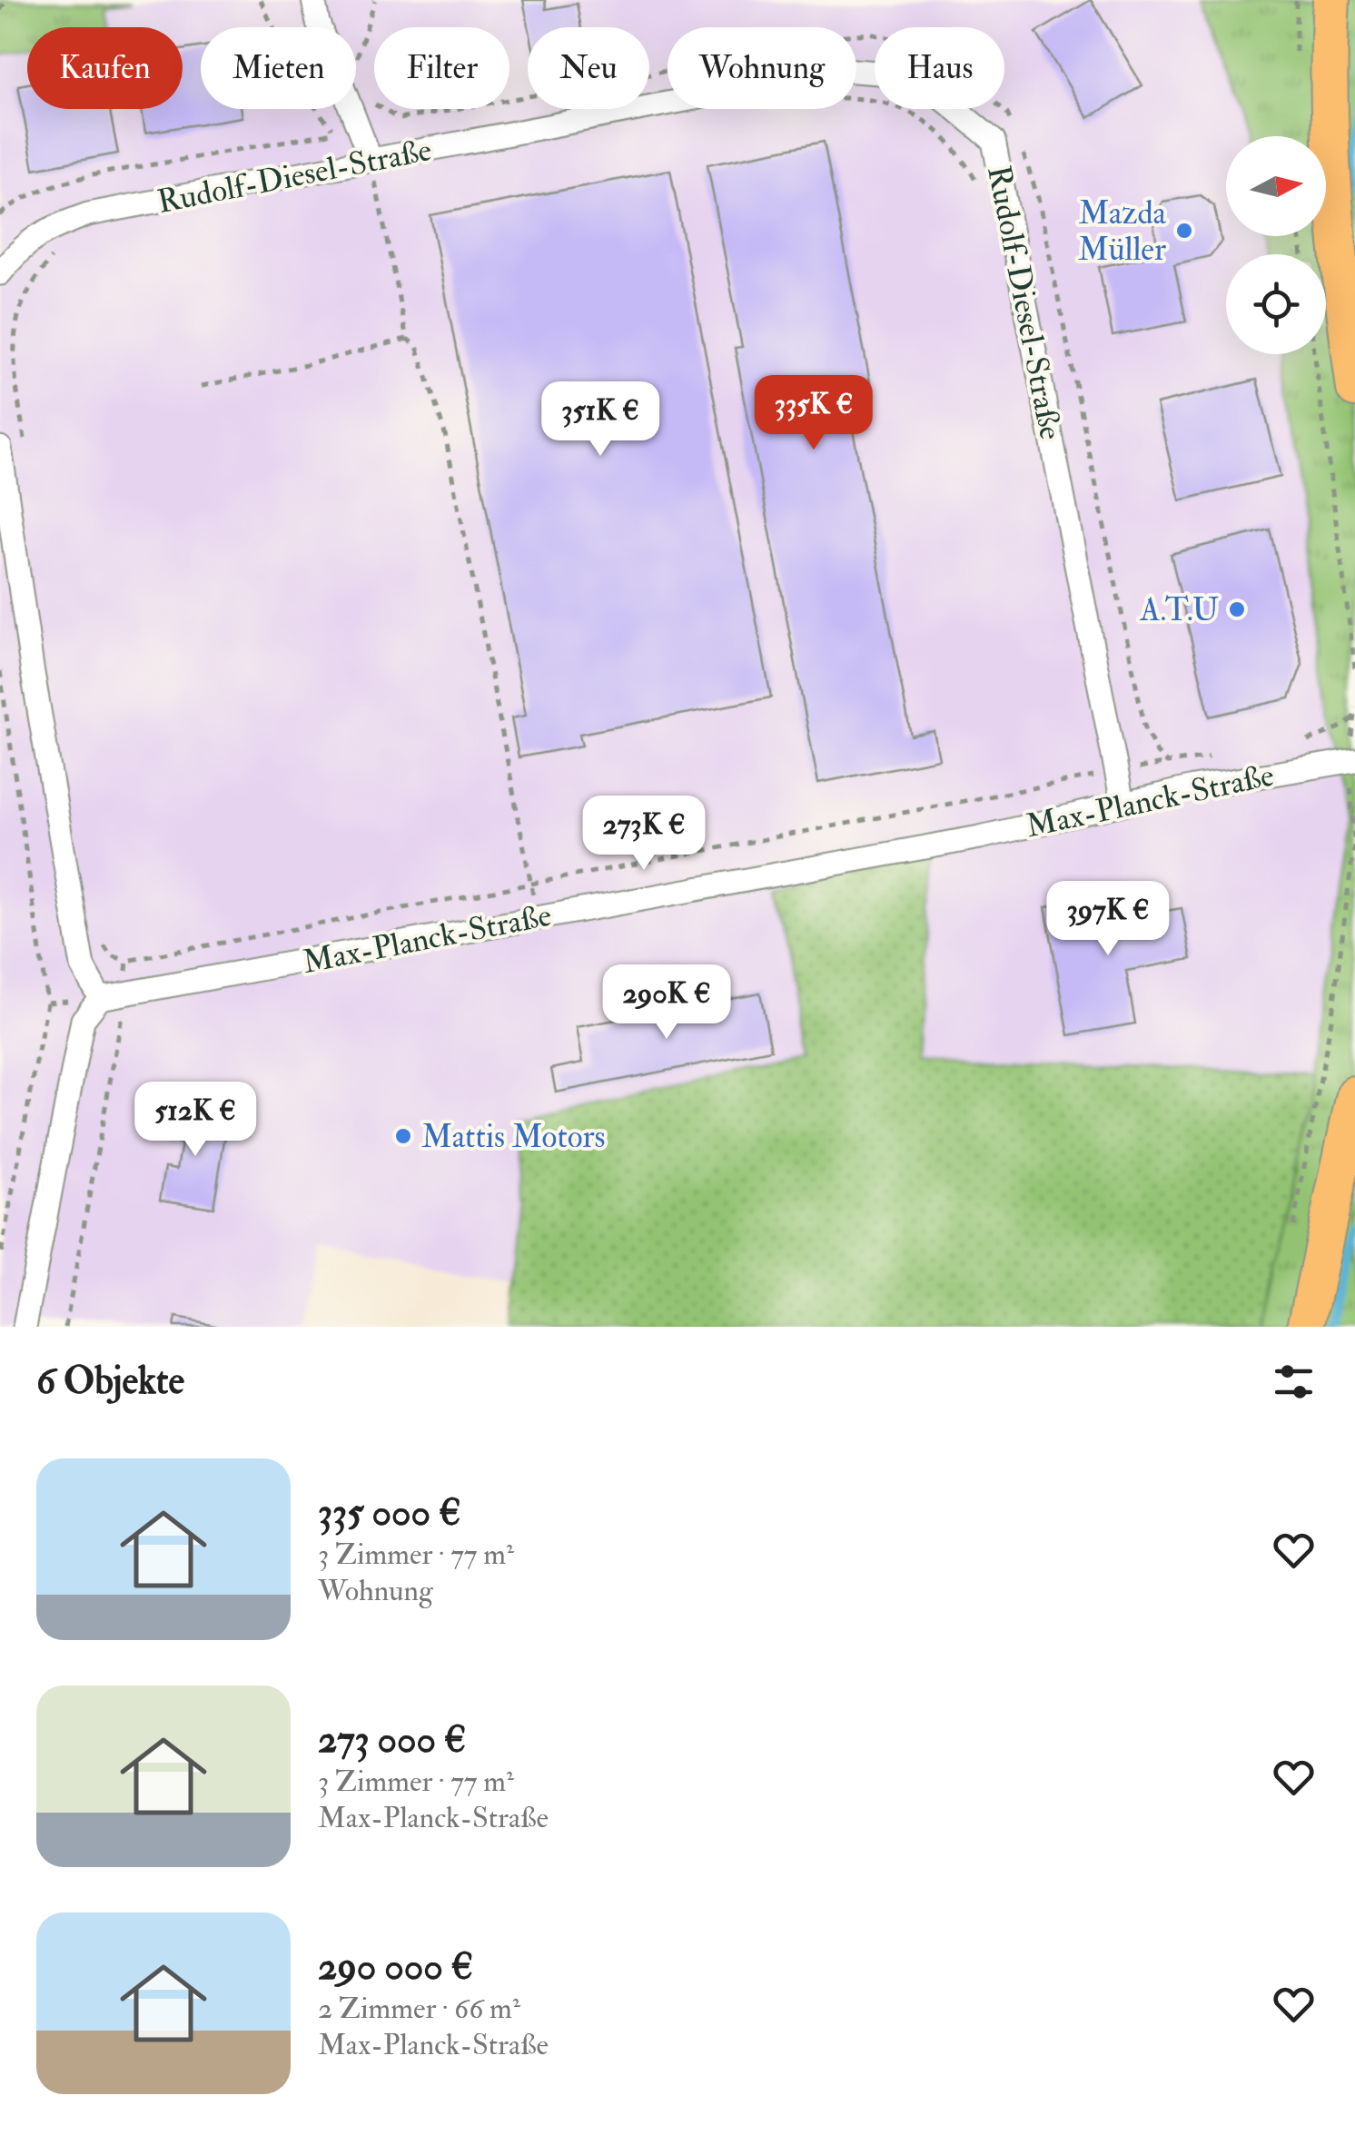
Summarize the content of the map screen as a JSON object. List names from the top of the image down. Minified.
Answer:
{"streets":{"street":["Rudolf-Diesel-Straße","Max-Planck-Straße"]},"crossings":[["Rudolf-Diesel-Straße","Max-Planck-Straße"]],"places":["Mazda Müller","A.T.U","Mattis Motors"],"north":"right","page":{"chip":["Kaufen","Mieten","Filter","Neu","Wohnung","Haus"],"price":["335K €","351K €","273K €","397K €","290K €","512K €"],"heading":"6 Objekte","list":[{"name":"335 000 €","note":"3 Zimmer · 77 m² · Wohnung"},{"name":"273 000 €","note":"3 Zimmer · 77 m² · Max-Planck-Straße"},{"name":"290 000 €","note":"2 Zimmer · 66 m² · Max-Planck-Straße"}]}}
